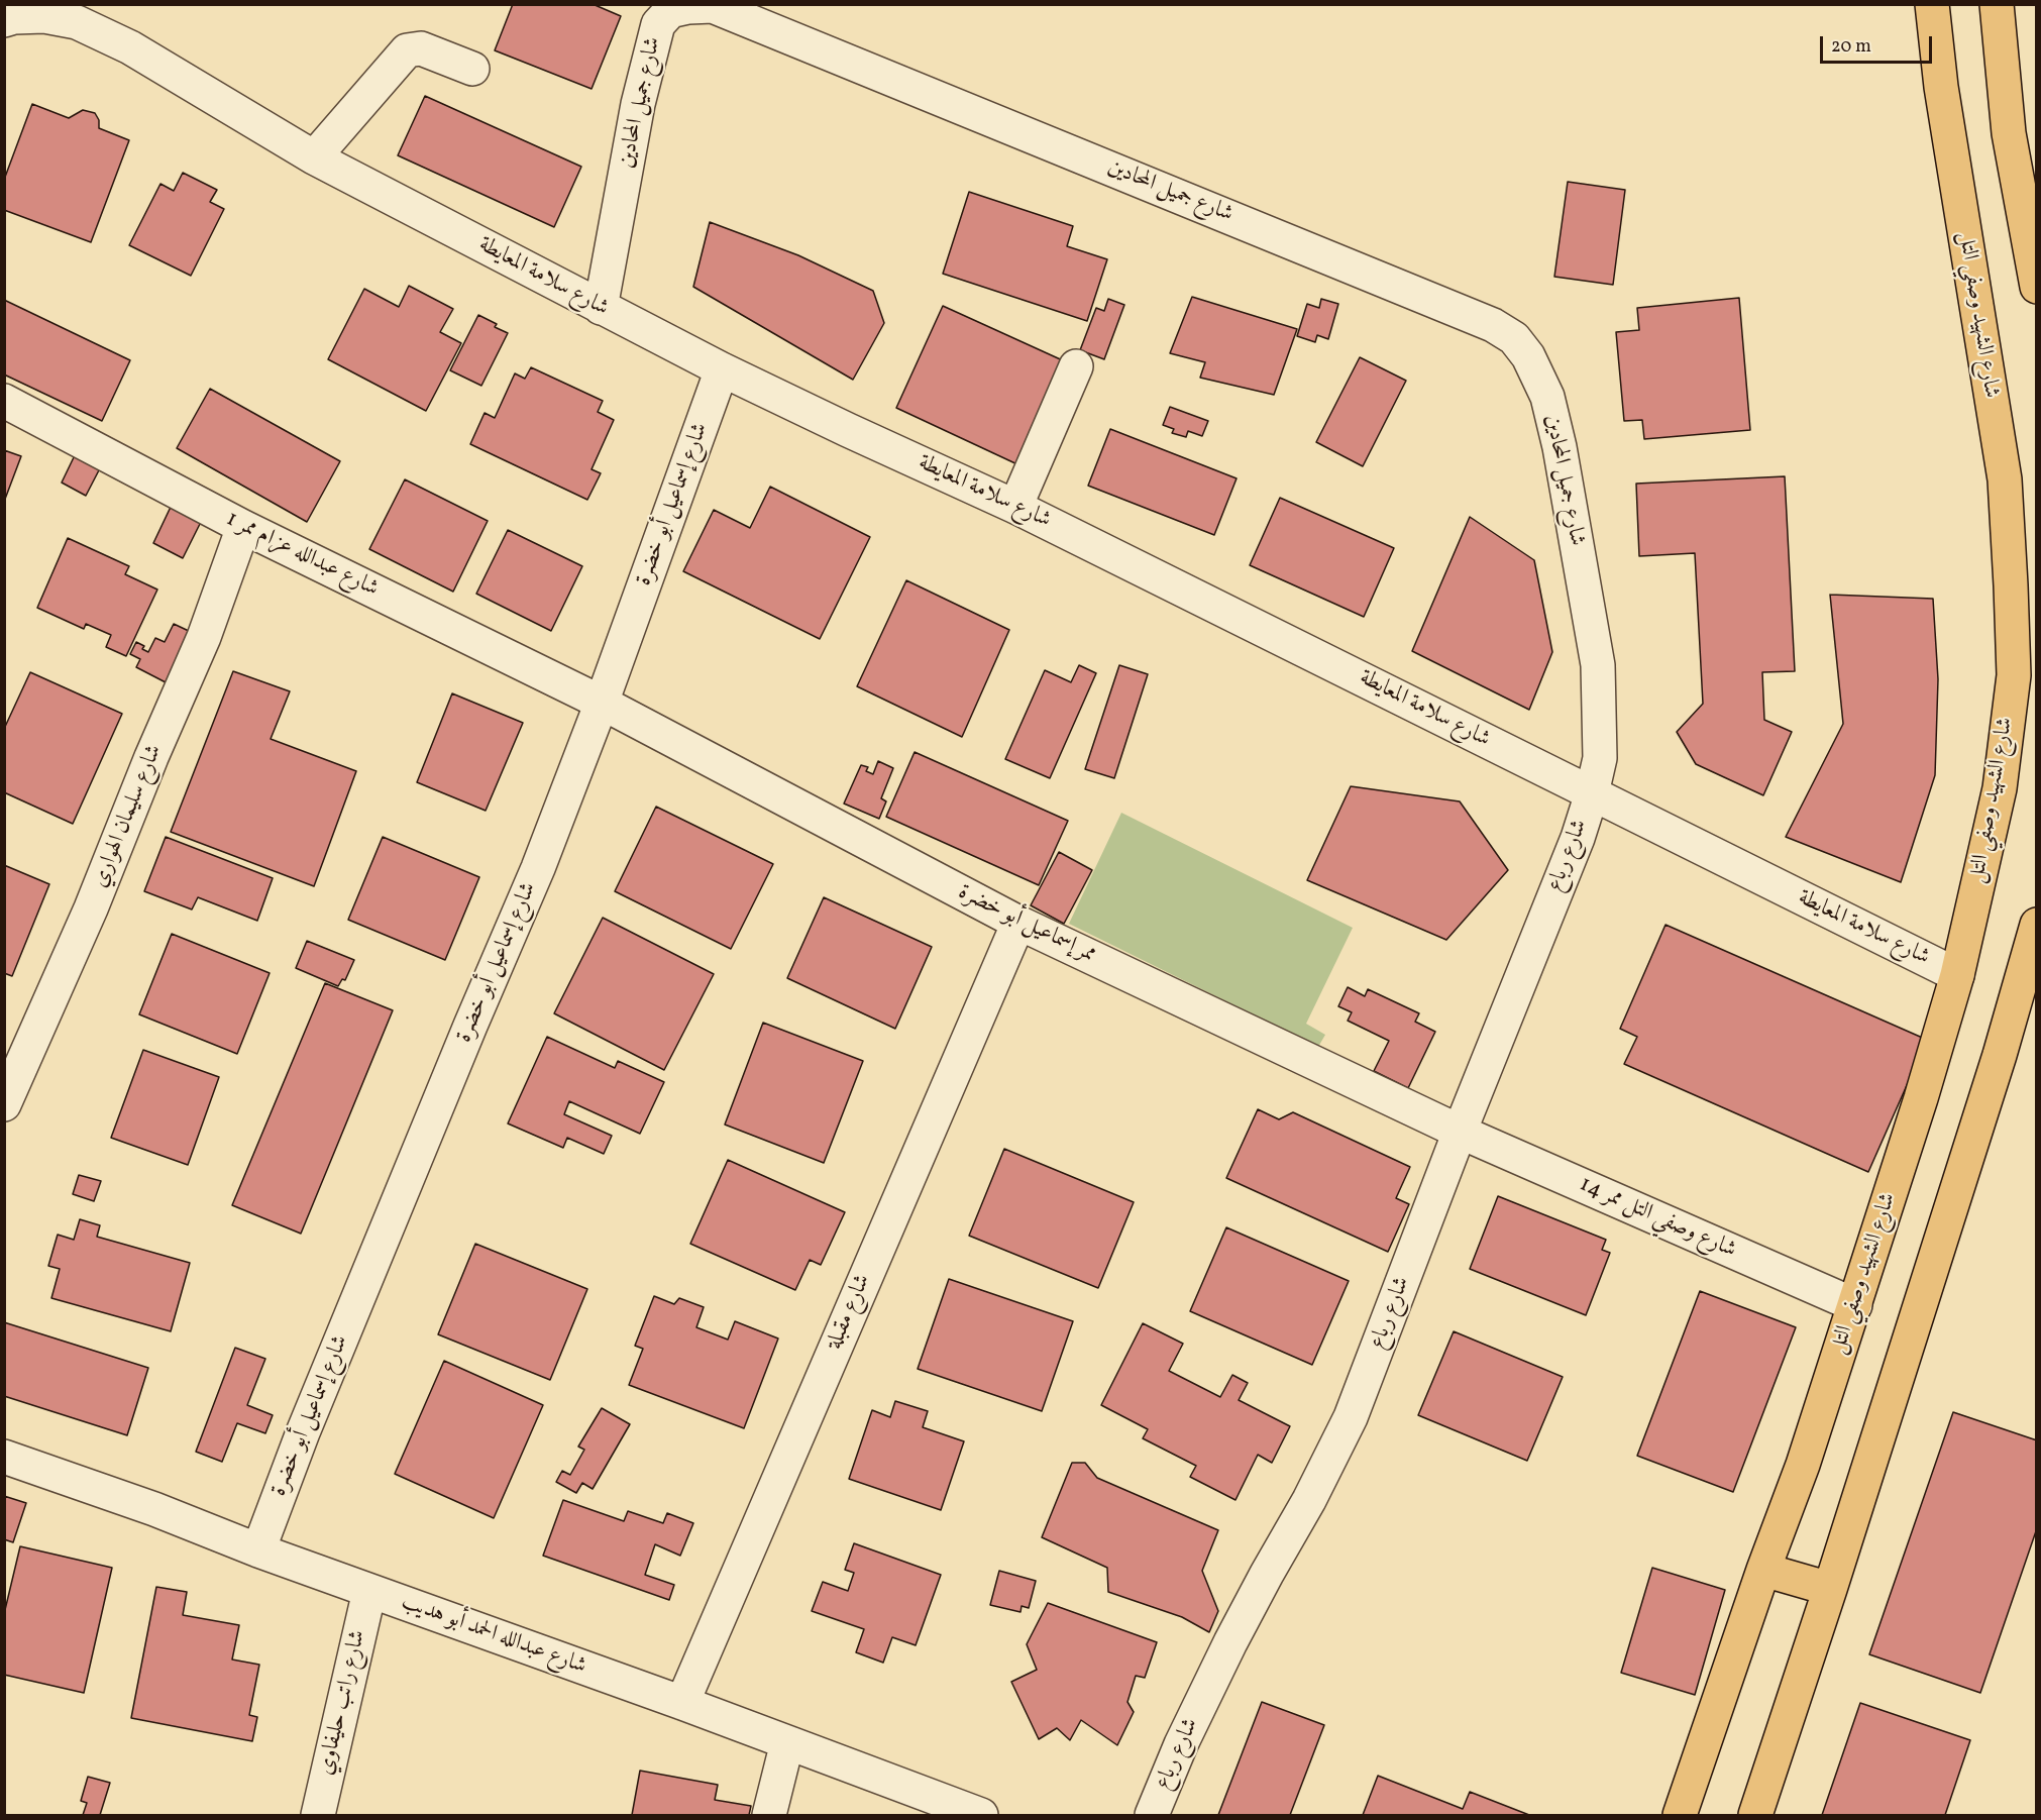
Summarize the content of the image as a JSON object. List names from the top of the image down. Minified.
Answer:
{"streets":{"main road":["شارع الشهيد وصفي التل"],"street":["شارع جميل المحادين","شارع سلامة المعايطة","شارع إسماعيل أبو خضرة","شارع عبدالله عزام ممر 1","شارع سليمان الهواري","شارع رباع","ممر إسماعيل أبو خضرة","شارع وصفي التل ممر 14","شارع مقبلة","شارع عبدالله الحمد أبو هديب","شارع راتب حليفاوي"]},"crossings":[["شارع جميل المحادين","شارع سلامة المعايطة"],["شارع جميل المحادين","شارع رباع"],["شارع سلامة المعايطة","شارع الشهيد وصفي التل"],["شارع سلامة المعايطة","شارع إسماعيل أبو خضرة"],["شارع سلامة المعايطة","شارع رباع"],["شارع الشهيد وصفي التل","شارع وصفي التل ممر 14"],["شارع إسماعيل أبو خضرة","شارع عبدالله عزام ممر 1"],["شارع إسماعيل أبو خضرة","ممر إسماعيل أبو خضرة"],["شارع إسماعيل أبو خضرة","شارع عبدالله الحمد أبو هديب"],["شارع عبدالله عزام ممر 1","شارع سليمان الهواري"],["شارع عبدالله عزام ممر 1","ممر إسماعيل أبو خضرة"],["شارع رباع","ممر إسماعيل أبو خضرة"],["شارع رباع","شارع وصفي التل ممر 14"],["ممر إسماعيل أبو خضرة","شارع وصفي التل ممر 14"],["ممر إسماعيل أبو خضرة","شارع مقبلة"],["شارع مقبلة","شارع عبدالله الحمد أبو هديب"],["شارع عبدالله الحمد أبو هديب","شارع راتب حليفاوي"]],"scale_bar":"20 m"}
